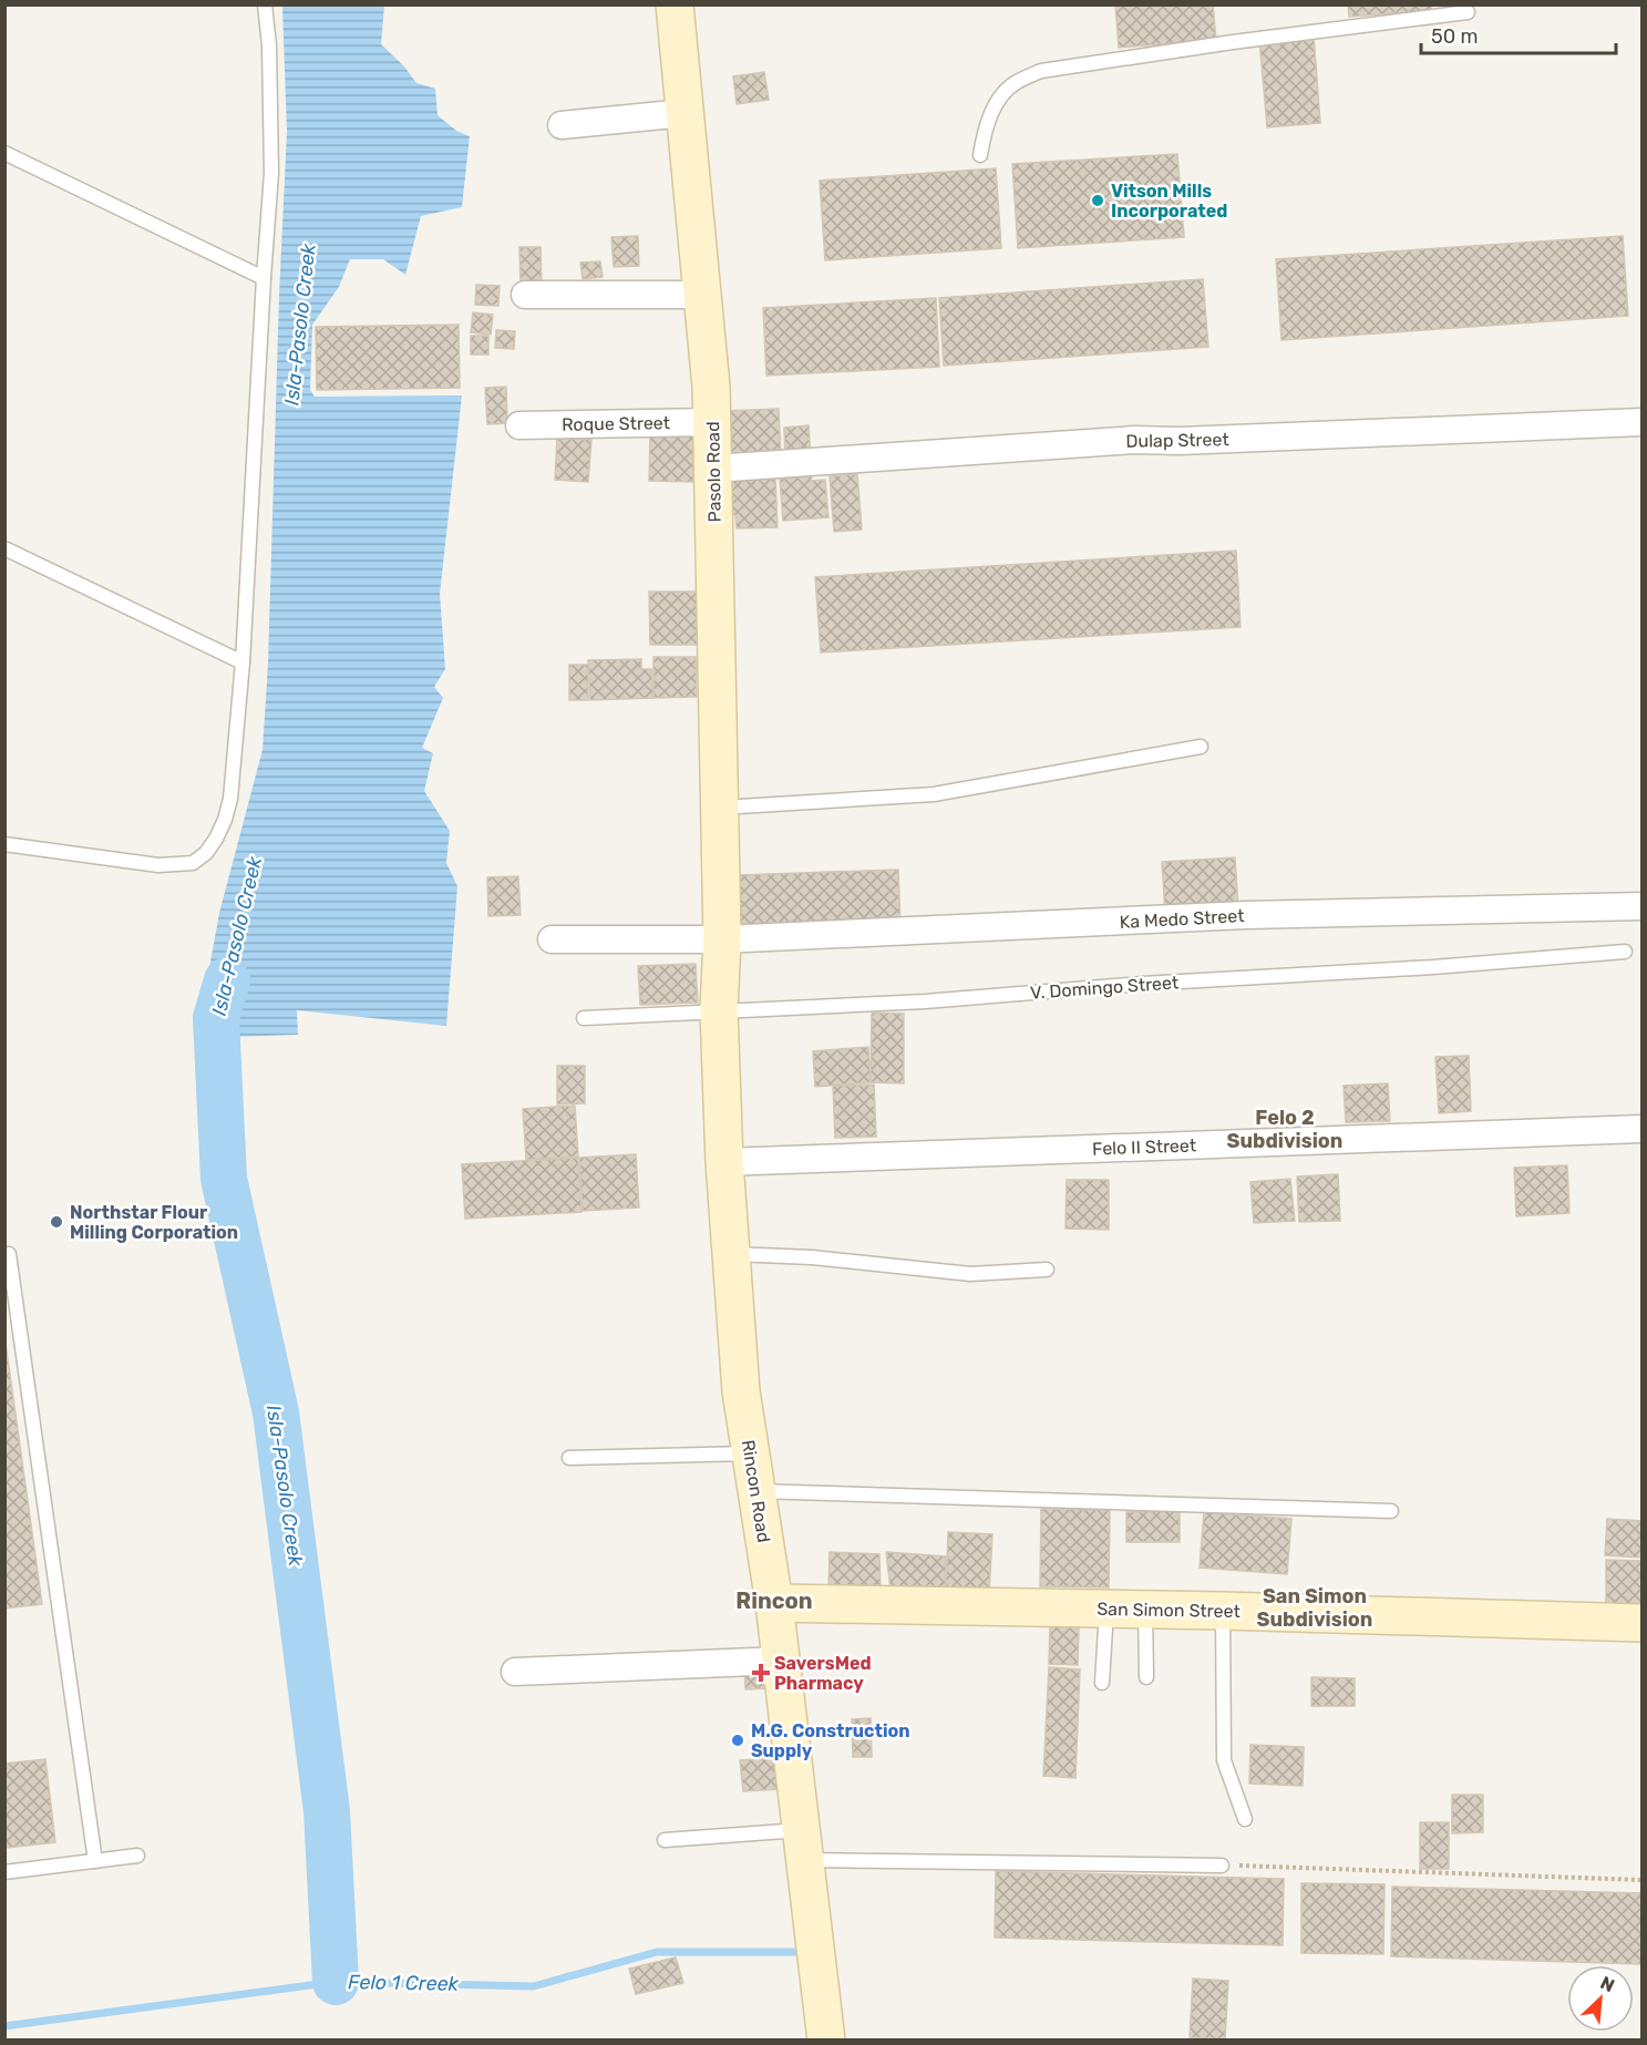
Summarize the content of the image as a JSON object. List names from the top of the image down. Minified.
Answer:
{"streets":{"street":["Roque Street","Dulap Street","Pasolo Road","Ka Medo Street","Felo II Street","Rincon Road","San Simon Street"],"lane":["V. Domingo Street"]},"crossings":[["Roque Street","Pasolo Road"],["Dulap Street","Pasolo Road"],["Pasolo Road","Ka Medo Street"],["Pasolo Road","Rincon Road"],["Ka Medo Street","Rincon Road"],["V. Domingo Street","Rincon Road"],["Felo II Street","Rincon Road"],["Rincon Road","San Simon Street"]],"districts":["Felo 2 Subdivision","San Simon Subdivision","Rincon"],"water":["Isla-Pasolo Creek","Felo 1 Creek"],"places":{"other":["Vitson Mills Incorporated","Northstar Flour Milling Corporation","M.G. Construction Supply"],"health":["SaversMed Pharmacy"]},"scale_bar":"50 m","north":"top right"}
